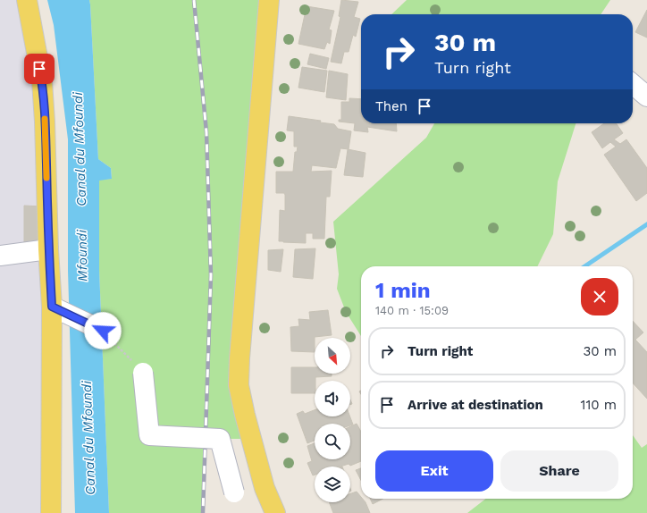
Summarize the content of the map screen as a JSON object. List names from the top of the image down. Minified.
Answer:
{"water":["Canal du Mfoundi","Mfoundi"],"north":"bottom right","page":{"turn":["30 m","Turn right"],"then":"Then","heading":["1 min","140 m · 15:09"],"list":[{"name":"Turn right","value":"30 m"},{"name":"Arrive at destination","value":"110 m"}],"buttons":["Exit","Share"]}}
